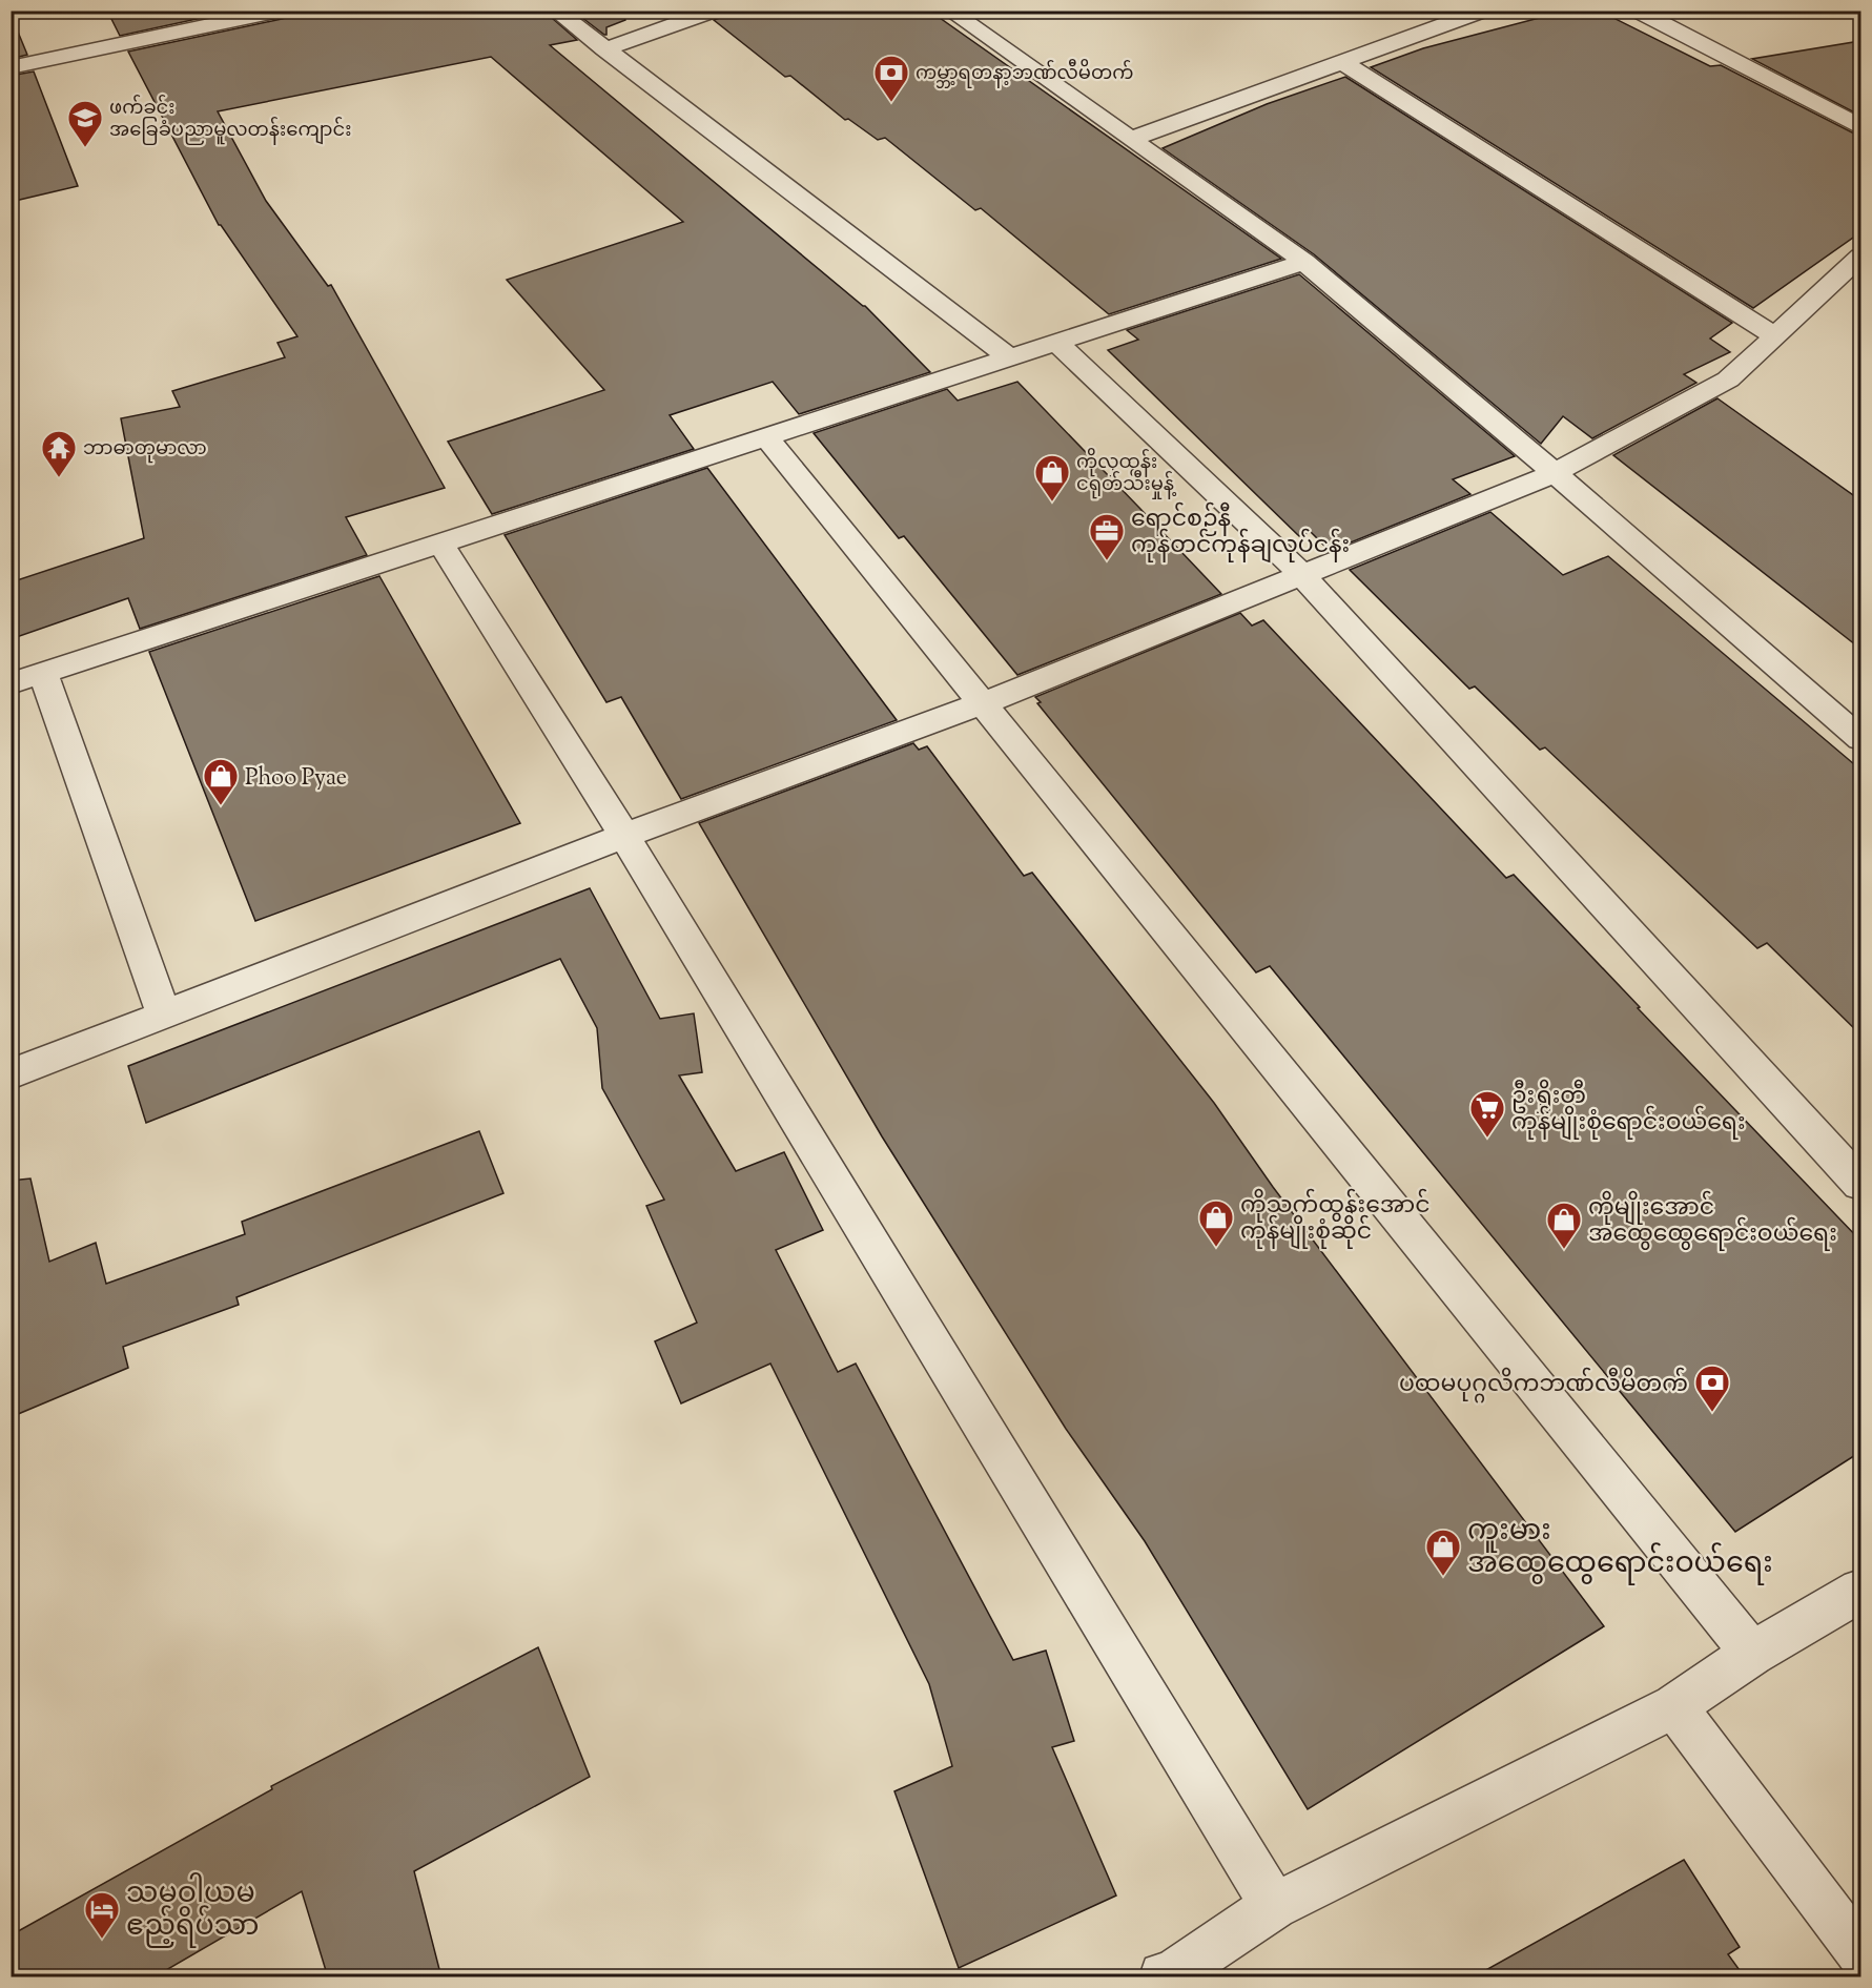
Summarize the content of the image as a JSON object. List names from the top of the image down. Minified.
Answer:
{"places":{"bank":["ကမ္ဘာ့ရတနာ့ဘဏ်လီမိတက်","ပထမပုဂ္ဂလိကဘဏ်လီမိတက်"],"school or university":["ဖက်ခင်း အခြေခံပညာမူလတန်းကျောင်း"],"temple":["ဘာဓာတုမာလာ"],"shop":["ကိုလှထွန်း ငရုတ်သီးမှုန့်","Phoo Pyae","ကိုသက်ထွန်းအောင် ကုန်မျိုးစုံဆိုင်","ကိုမျိုးအောင် အထွေထွေရောင်းဝယ်ရေး","ကူးမား အထွေထွေရောင်းဝယ်ရေး"],"office":["ရောင်စဉ်နီ ကုန်တင်ကုန်ချလုပ်ငန်း"],"supermarket":["ဦးရှိုးတီ ကုန်မျိုးစုံရောင်းဝယ်ရေး"],"hotel":["သမဝါယမ ဧည့်ရိပ်သာ"]}}
